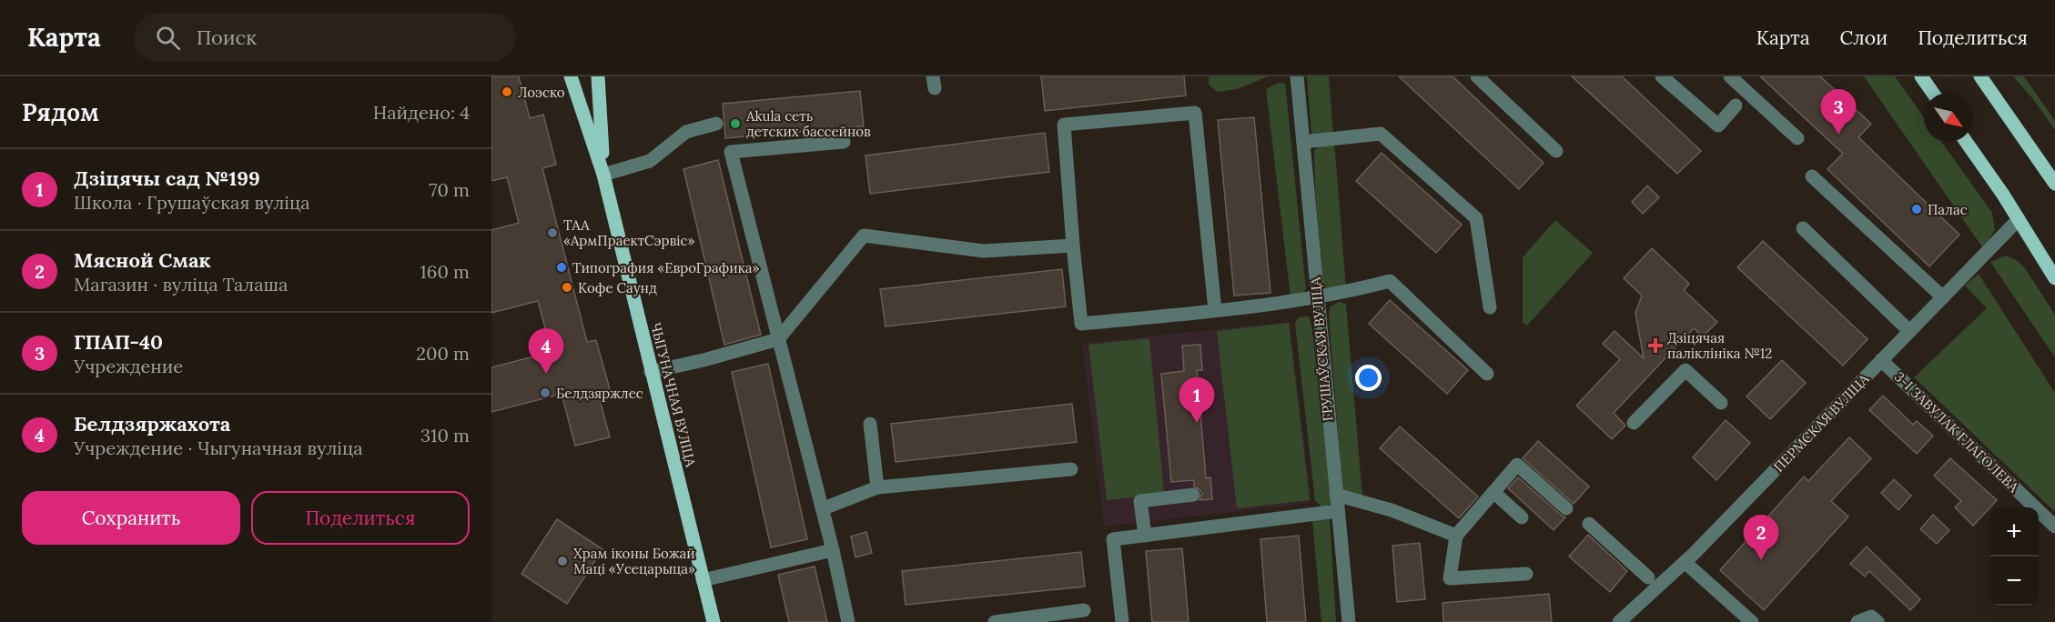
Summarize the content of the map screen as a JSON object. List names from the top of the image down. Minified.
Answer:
{"streets":{"main road":["ЧЫГУНАЧНАЯ ВУЛІЦА"],"street":["ГРУШАЎСКАЯ ВУЛІЦА","ПЕРМСКАЯ ВУЛІЦА","3-І ЗАВУЛАК ГЛАГОЛЕВА"]},"crossings":[["ПЕРМСКАЯ ВУЛІЦА","3-І ЗАВУЛАК ГЛАГОЛЕВА"]],"places":{"other":["Лоэско","Akula сеть детских бассейнов","Палас","ТАА «АрмПраектСэрвіс»","Типография «ЕвроГрафика»","Кофе Саунд","Белдзяржлес","Храм іконы Божай Маці «Усецарыца»"],"health":["Дзіцячая паліклініка №12"]},"north":"bottom right","page":{"header":"Карта","search":"Поиск","nav":["Карта","Слои","Поделиться"],"heading":["Рядом","Найдено: 4"],"pins":["3","4","1","2"],"list":[{"mark":"1","name":"Дзіцячы сад №199","note":"Школа · Грушаўская вуліца","value":"70 m"},{"mark":"2","name":"Мясной Смак","note":"Магазин · вуліца Талаша","value":"160 m"},{"mark":"3","name":"ГПАП-40","note":"Учреждение","value":"200 m"},{"mark":"4","name":"Белдзяржахота","note":"Учреждение · Чыгуначная вуліца","value":"310 m"}],"buttons":["Сохранить","Поделиться"],"map_buttons":["+","−"]}}
